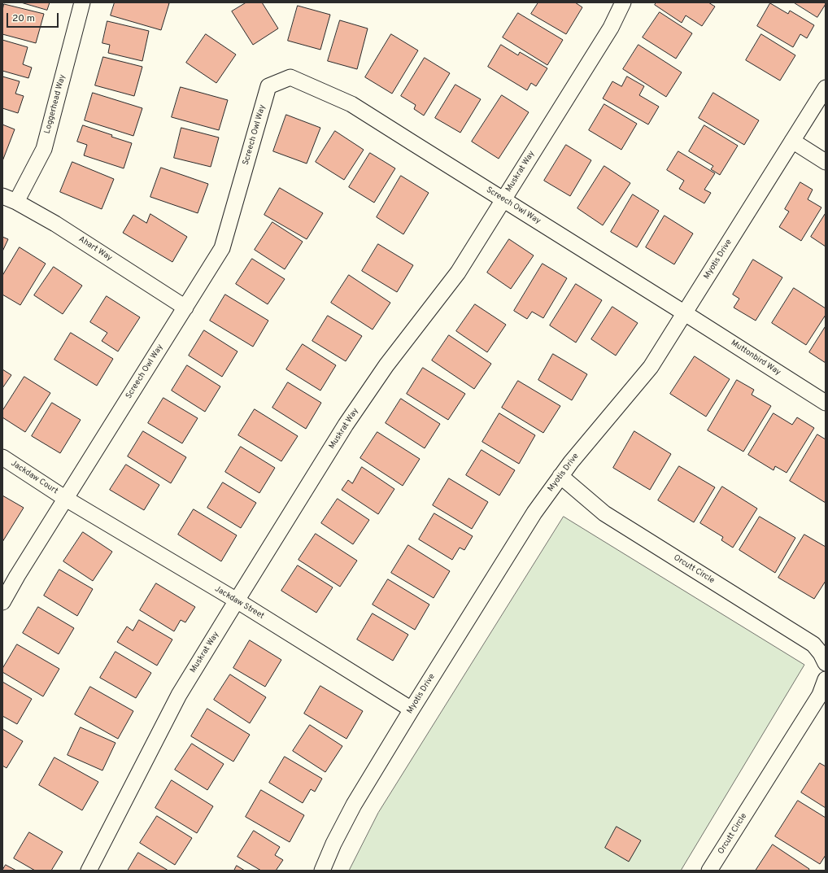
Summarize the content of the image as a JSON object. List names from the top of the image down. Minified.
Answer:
{"streets":{"street":["Loggerhead Way","Screech Owl Way","Muskrat Way","Ahart Way","Myotis Drive","Muttonbird Way","Jackdaw Court","Orcutt Circle","Jackdaw Street"]},"crossings":[["Loggerhead Way","Ahart Way"],["Screech Owl Way","Muskrat Way"],["Screech Owl Way","Ahart Way"],["Screech Owl Way","Myotis Drive"],["Screech Owl Way","Muttonbird Way"],["Screech Owl Way","Jackdaw Court"],["Screech Owl Way","Jackdaw Street"],["Muskrat Way","Jackdaw Street"],["Myotis Drive","Muttonbird Way"],["Myotis Drive","Orcutt Circle"],["Myotis Drive","Jackdaw Street"],["Jackdaw Court","Jackdaw Street"]],"scale_bar":"20 m"}
